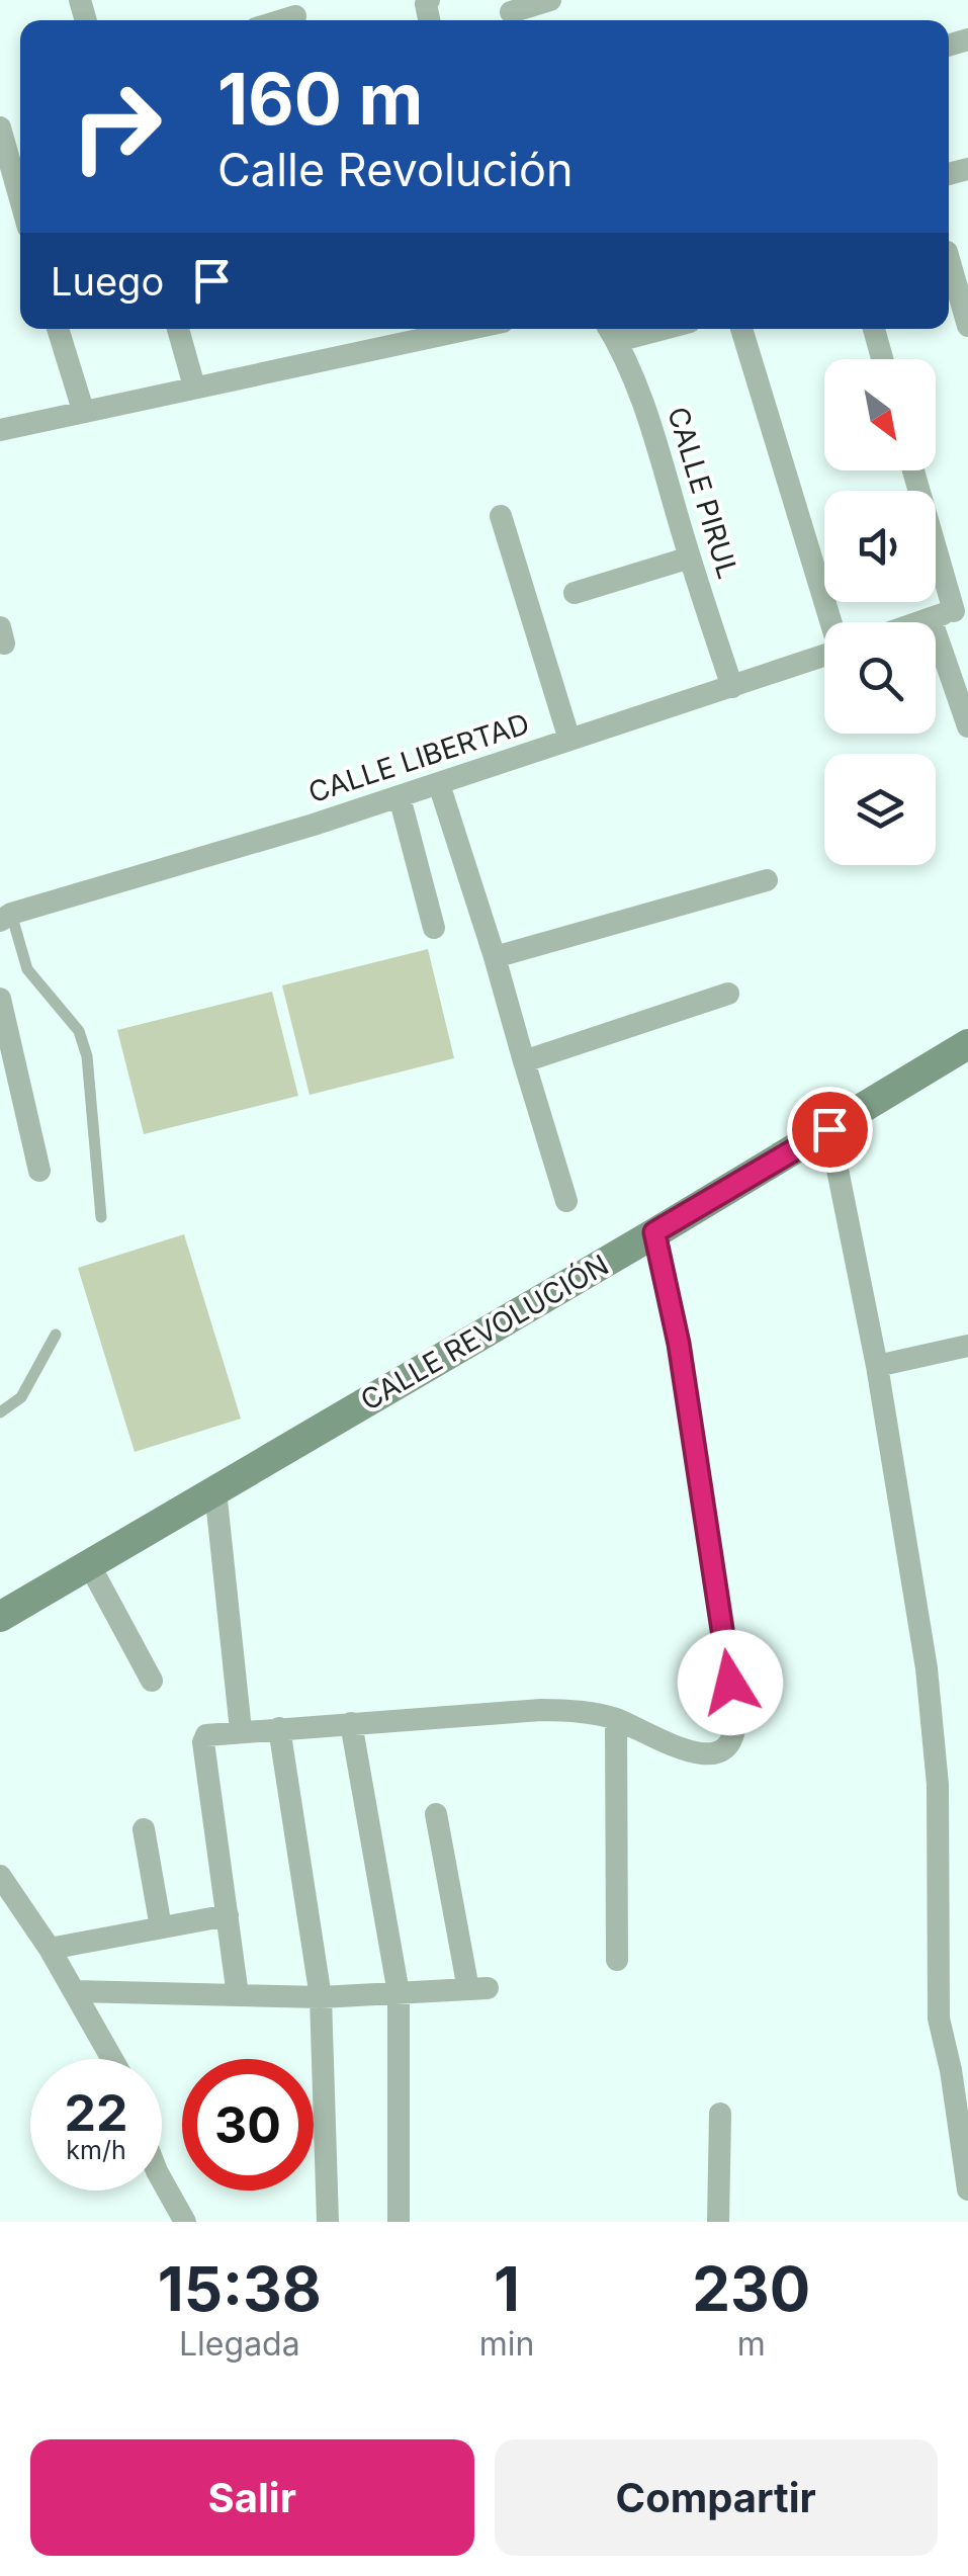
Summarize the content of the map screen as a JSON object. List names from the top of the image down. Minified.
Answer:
{"streets":{"street":["CALLE PIRUL","CALLE LIBERTAD","CALLE REVOLUCIÓN"]},"crossings":[["CALLE PIRUL","CALLE LIBERTAD"]],"north":"bottom right","page":{"turn":["160 m","Calle Revolución"],"then":"Luego","speed":"22 km/h","limit":"30","eta":["15:38","Llegada","1","min","230","m"],"buttons":["Salir","Compartir"]}}
